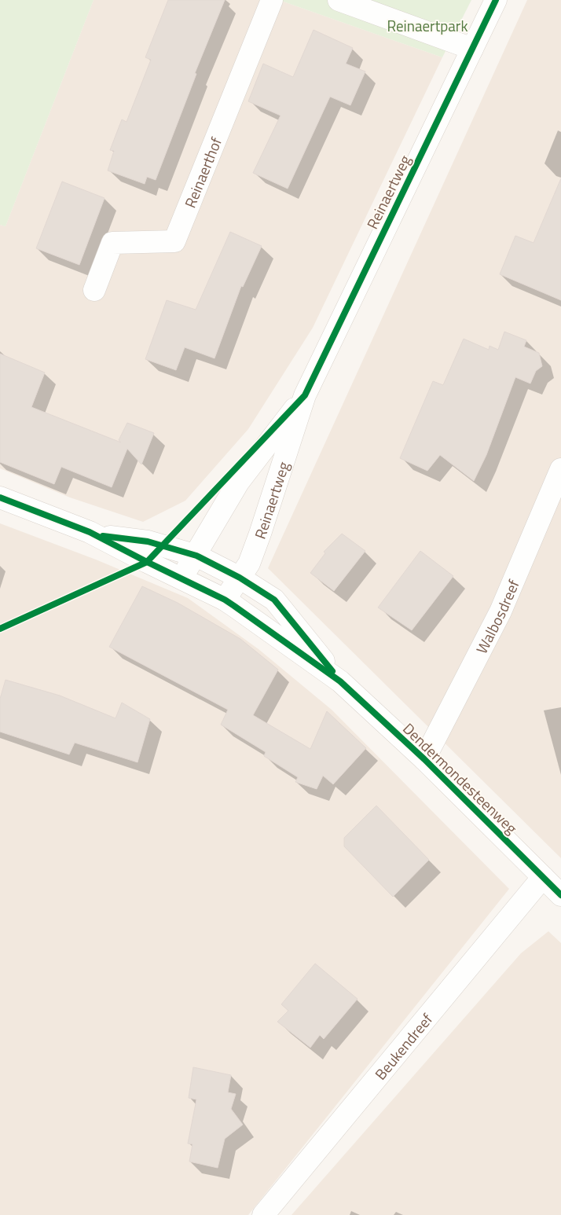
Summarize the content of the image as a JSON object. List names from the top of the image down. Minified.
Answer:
{"streets":{"main road":["Reinaerthof","Reinaertweg","Walbosdreef","Dendermondesteenweg","Beukendreef"]},"crossings":[["Reinaertweg","Dendermondesteenweg"],["Walbosdreef","Dendermondesteenweg"],["Dendermondesteenweg","Beukendreef"]],"parks":["Reinaertpark"]}
